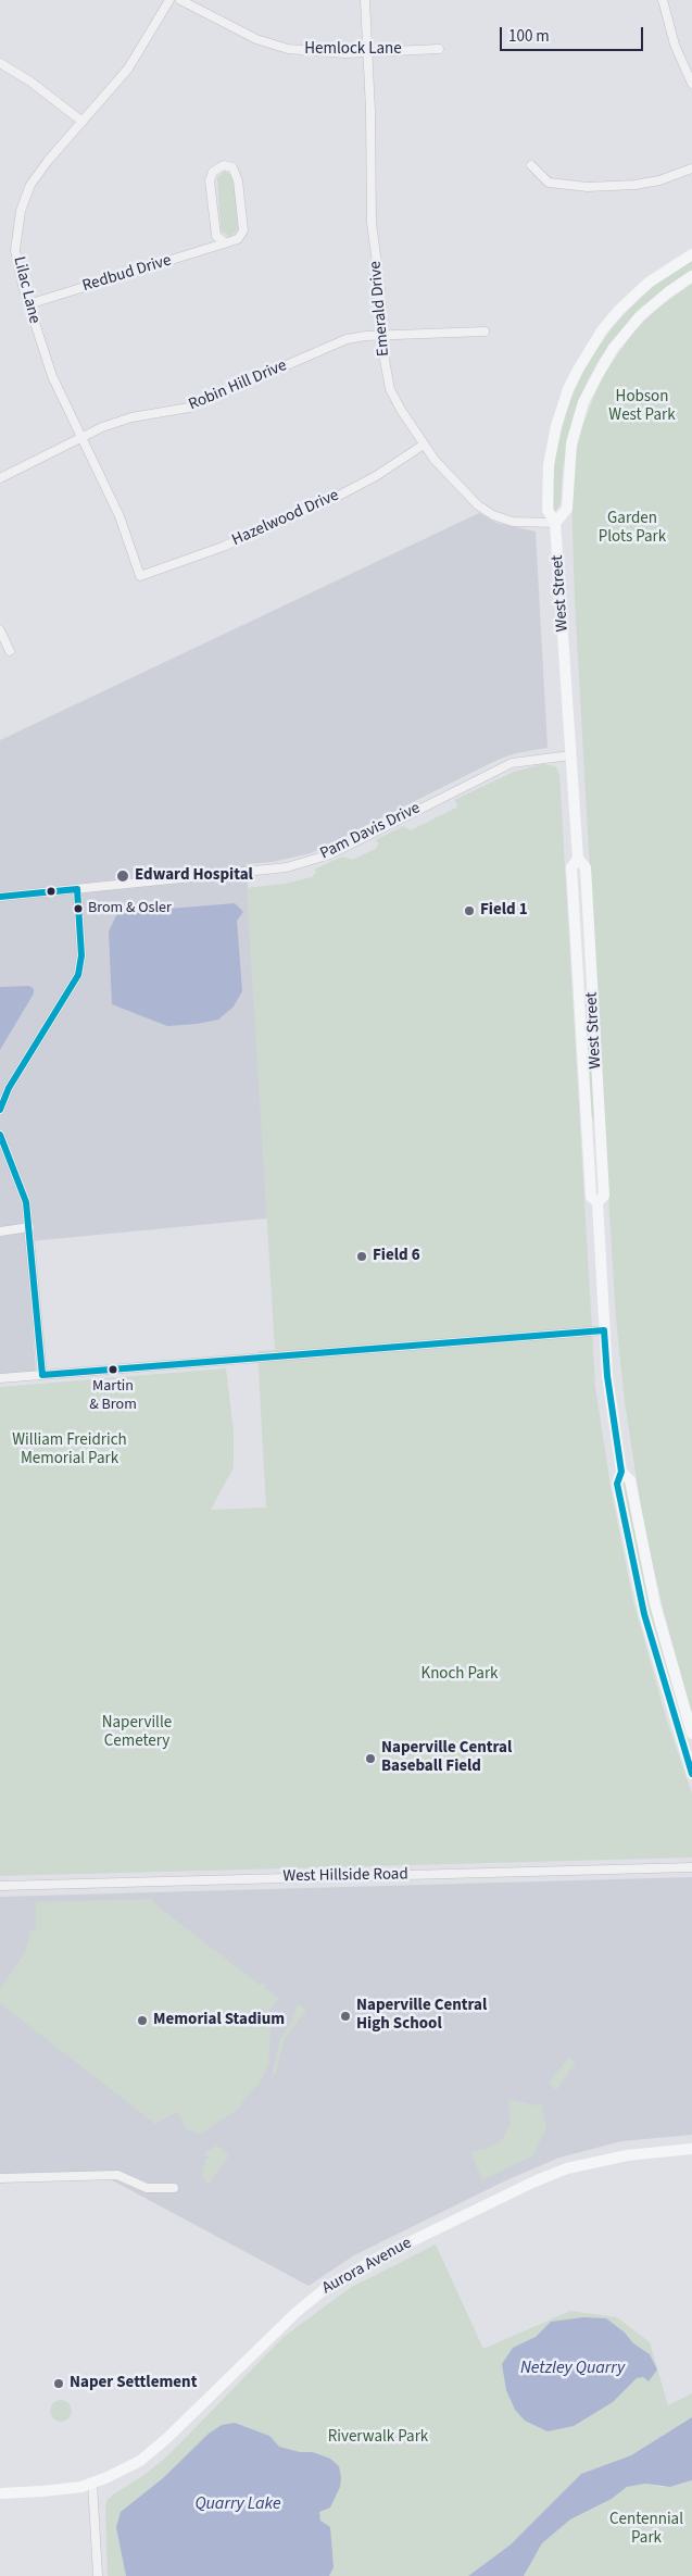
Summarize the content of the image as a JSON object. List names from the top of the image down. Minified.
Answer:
{"streets":{"street":["Hemlock Lane","Redbud Drive","Lilac Lane","Emerald Drive","Robin Hill Drive","Hazelwood Drive","West Street","Pam Davis Drive","West Hillside Road","Aurora Avenue"]},"crossings":[["Hemlock Lane","Emerald Drive"],["Redbud Drive","Lilac Lane"],["Lilac Lane","Robin Hill Drive"],["Lilac Lane","Hazelwood Drive"],["Emerald Drive","Robin Hill Drive"],["Emerald Drive","Hazelwood Drive"],["Emerald Drive","West Street"],["West Street","Pam Davis Drive"]],"water":["Netzley Quarry","Quarry Lake"],"parks":["Hobson West Park","Garden Plots Park","William Freidrich Memorial Park","Knoch Park","Naperville Cemetery","Riverwalk Park","Centennial Park"],"places":["Edward Hospital","Brom & Osler","Field 1","Field 6","Martin & Brom","Naperville Central Baseball Field","Naperville Central High School","Memorial Stadium","Naper Settlement"],"scale_bar":"100 m"}
